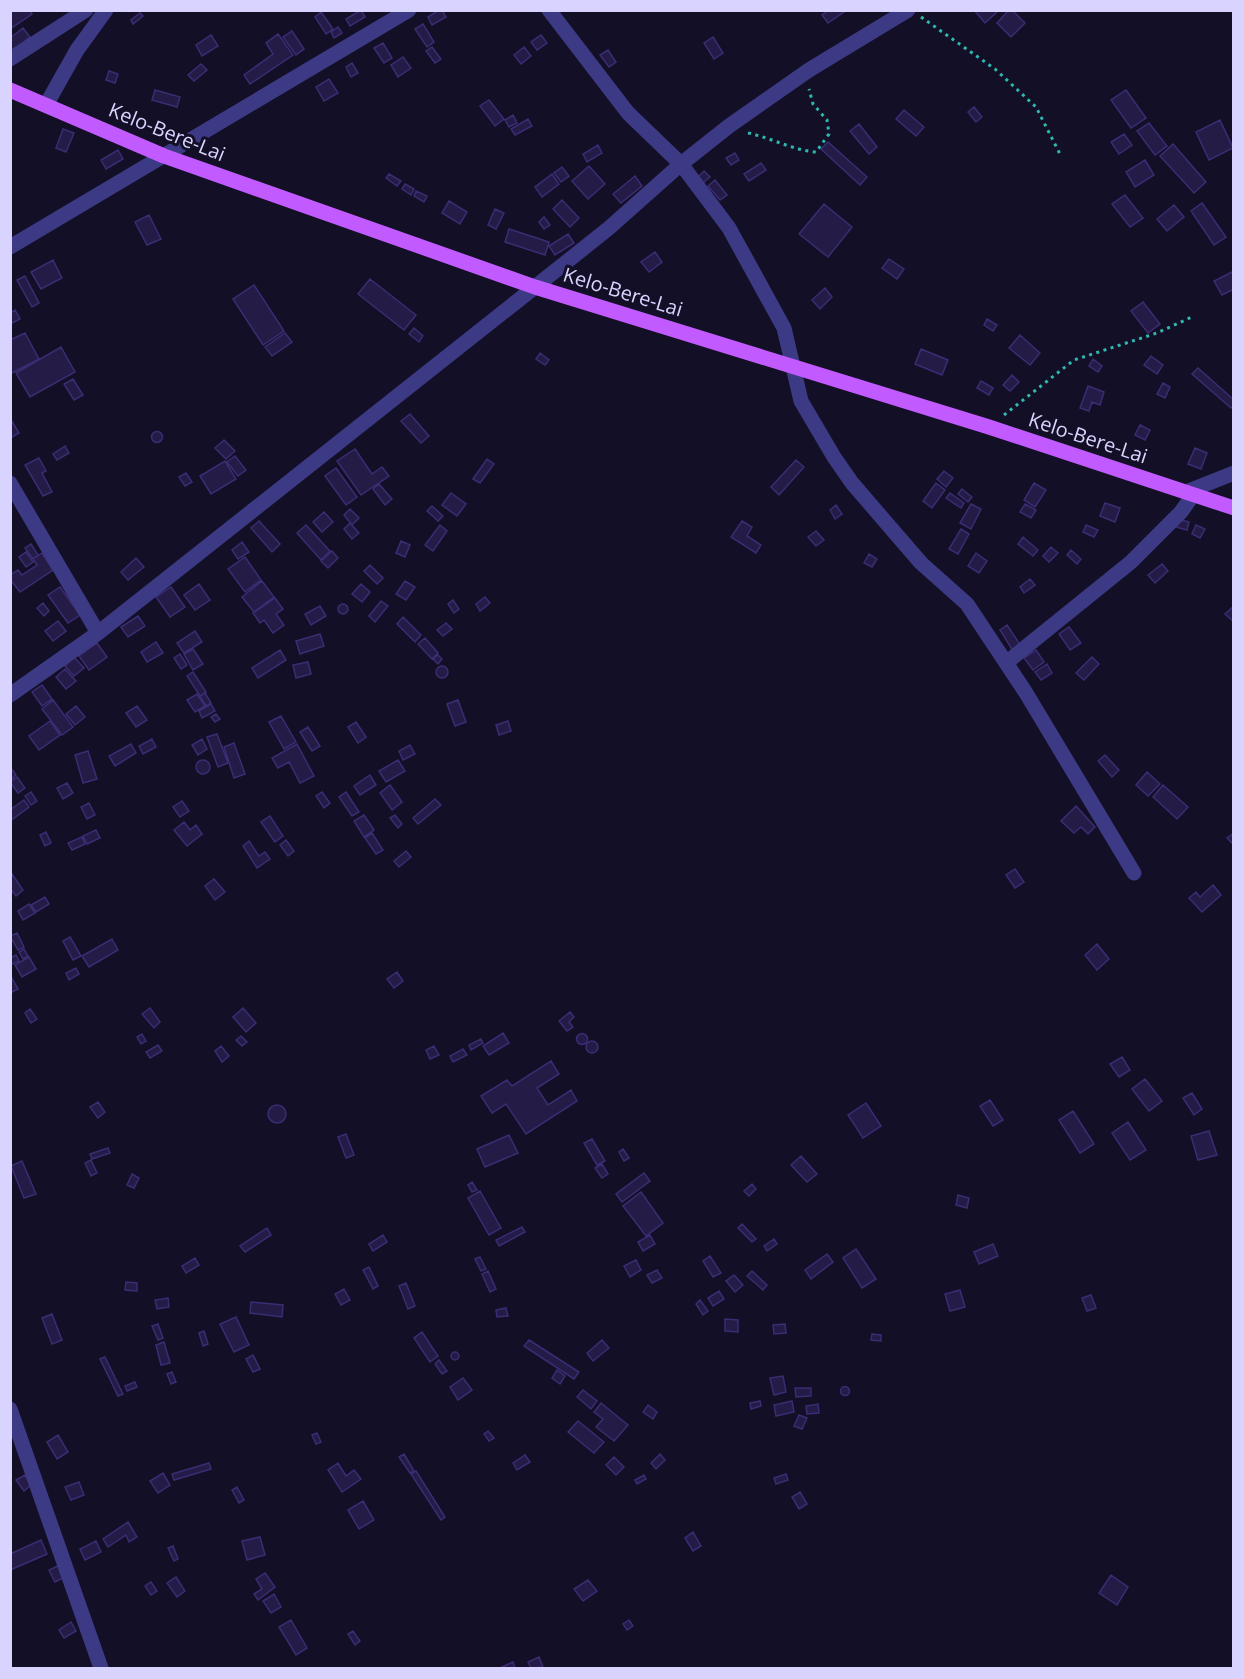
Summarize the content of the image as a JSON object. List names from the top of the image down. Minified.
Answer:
{"streets":{"main road":["Kelo-Bere-Lai"]}}
